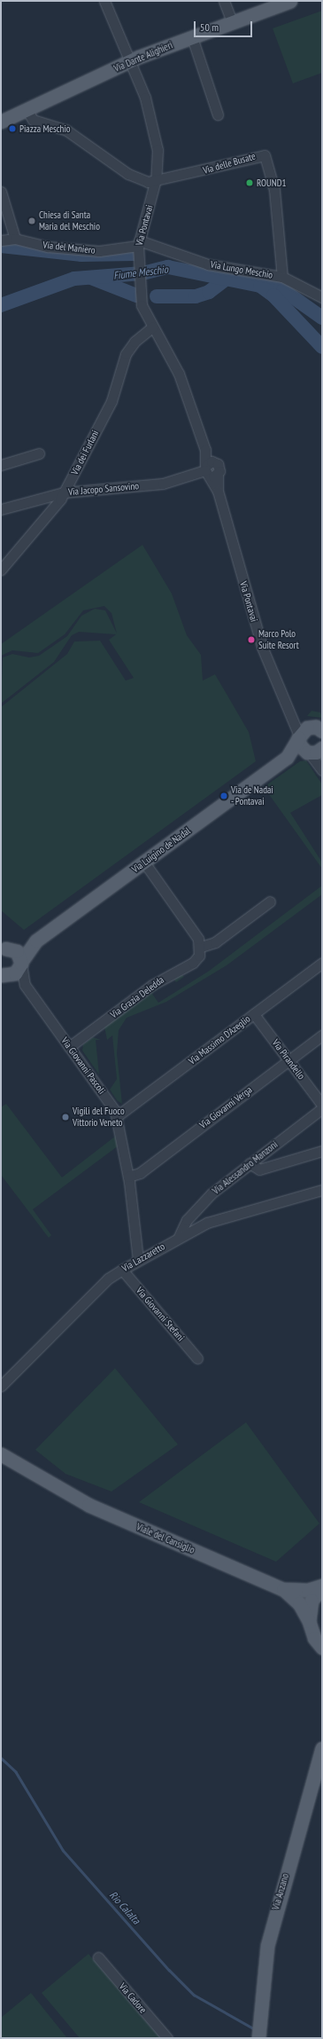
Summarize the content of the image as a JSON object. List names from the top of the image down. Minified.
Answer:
{"streets":{"main road":["Via Dante Alighieri","Via Luigino de Nadal","Viale del Cansiglio","Via Anzano"],"street":["Via delle Busate","Via Pontavai","Via del Maniero","Via Lungo Meschio","Via dei Furlani","Via Jacopo Sansovino","Via Grazia Deledda","Via Massimo D'Azeglio","Via Pirandello","Via Giovanni Pascoli","Via Giovanni Verga","Via Alessandro Manzoni","Via Lazzaretto","Via Giovanni Stefani","Via Cadore"]},"crossings":[["Via Dante Alighieri","Via Pontavai"],["Via delle Busate","Via Pontavai"],["Via delle Busate","Via Lungo Meschio"],["Via Pontavai","Via del Maniero"],["Via Pontavai","Via Lungo Meschio"],["Via Pontavai","Via dei Furlani"],["Via Pontavai","Via Jacopo Sansovino"],["Via Pontavai","Via Luigino de Nadal"],["Via del Maniero","Via Lungo Meschio"],["Via dei Furlani","Via Jacopo Sansovino"],["Via Luigino de Nadal","Via Giovanni Pascoli"],["Via Grazia Deledda","Via Giovanni Pascoli"],["Via Massimo D'Azeglio","Via Pirandello"],["Via Massimo D'Azeglio","Via Giovanni Pascoli"],["Via Pirandello","Via Giovanni Verga"],["Via Giovanni Pascoli","Via Giovanni Verga"],["Via Giovanni Pascoli","Via Lazzaretto"],["Via Alessandro Manzoni","Via Lazzaretto"],["Via Lazzaretto","Via Giovanni Stefani"]],"water":["Fiume Meschio","Rio Calalta"],"places":["Piazza Meschio","ROUND1","Chiesa di Santa Maria del Meschio","Marco Polo Suite Resort","Via de Nadai - Pontavai","Vigili del Fuoco Vittorio Veneto"],"scale_bar":"50 m"}
